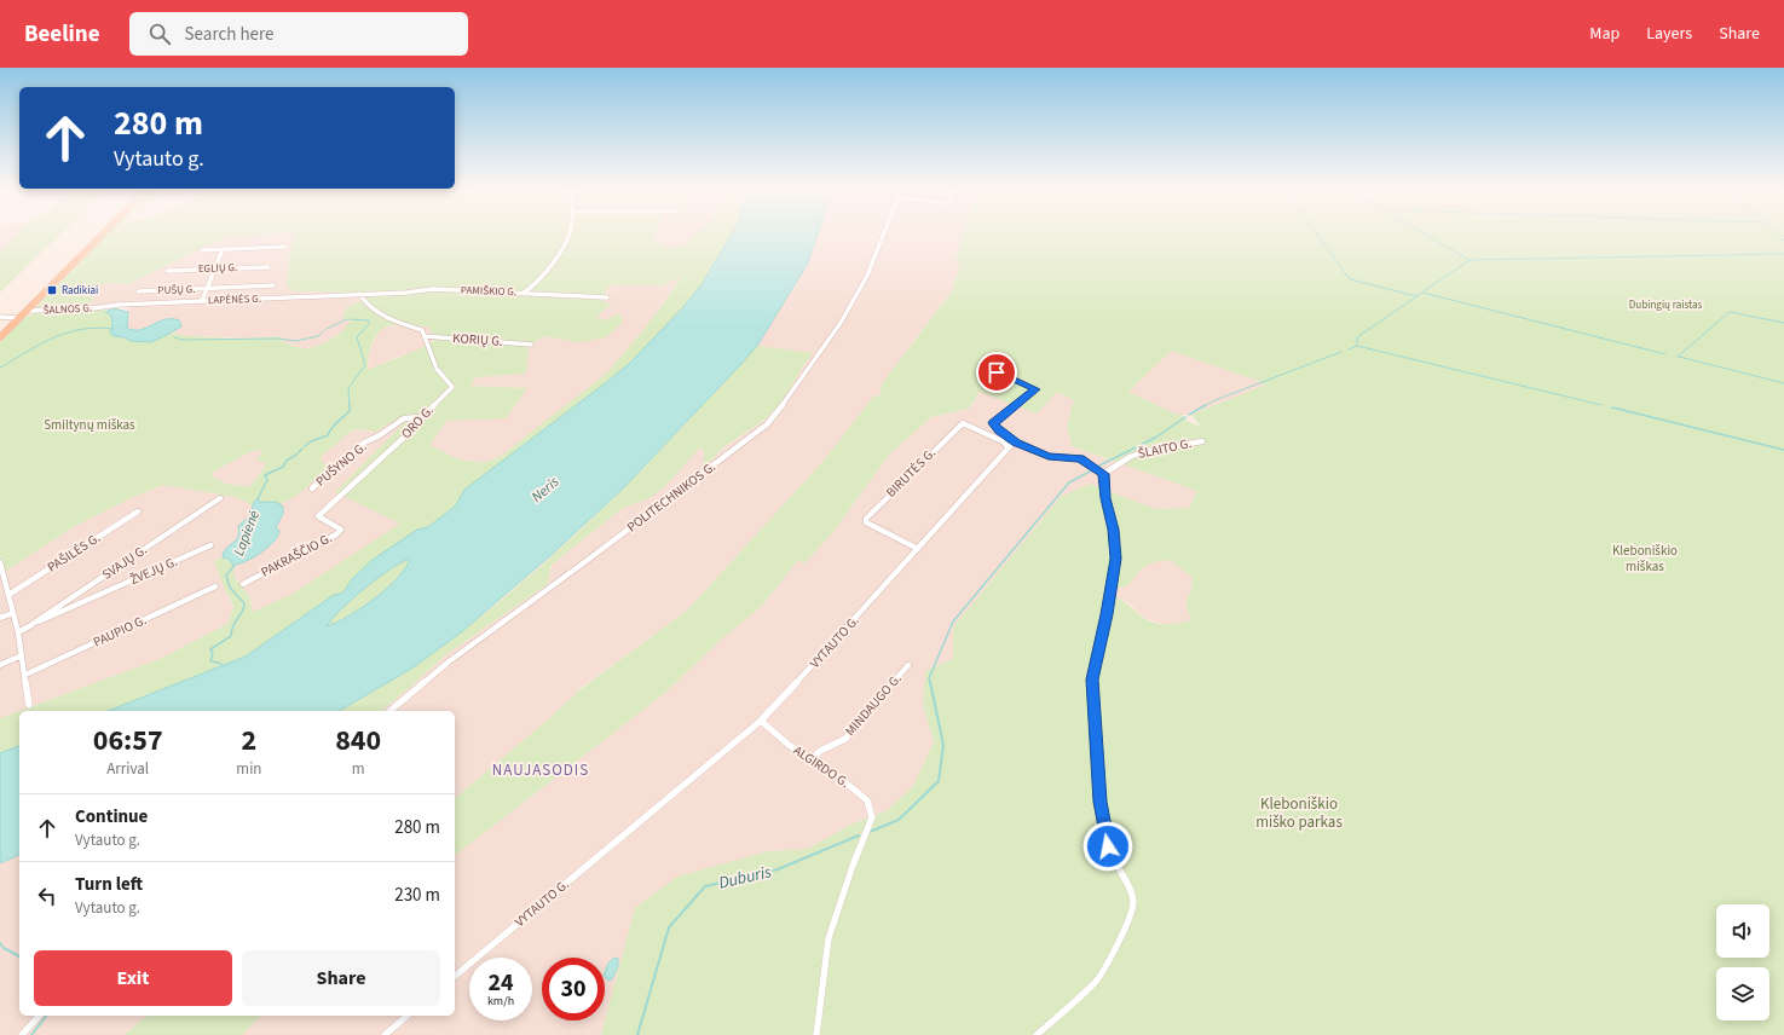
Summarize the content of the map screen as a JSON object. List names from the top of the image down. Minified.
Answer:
{"streets":{"street":["EGLIŲ G.","PUŠŲ G.","PAMIŠKIO G.","LAPĖNĖS G.","ŠALNOS G.","KORIŲ G.","ORO G.","ŠLAITO G.","PUŠYNO G.","BIRUTĖS G.","POLITECHNIKOS G.","PAŠILĖS G.","PAKRAŠČIO G.","SVAJŲ G.","ŽVEJŲ G.","PAUPIO G.","VYTAUTO G.","MINDAUGO G.","ALGIRDO G."]},"crossings":[["PAMIŠKIO G.","LAPĖNĖS G."],["LAPĖNĖS G.","ŠALNOS G."],["KORIŲ G.","ORO G."],["ORO G.","PUŠYNO G."],["ORO G.","PAKRAŠČIO G."],["BIRUTĖS G.","VYTAUTO G."],["SVAJŲ G.","ŽVEJŲ G."],["VYTAUTO G.","ALGIRDO G."],["MINDAUGO G.","ALGIRDO G."]],"districts":["NAUJASODIS"],"water":["Neris","Lapienė","Duburis"],"parks":["Dubingių raistas","Smiltynų miškas","Kleboniškio miškas","Kleboniškio miško parkas"],"places":{"transit":["Radikiai"]},"page":{"header":"Beeline","search":"Search here","nav":["Map","Layers","Share"],"turn":["280 m","Vytauto g."],"eta":["06:57","Arrival","2","min","840","m"],"list":[{"name":"Continue","note":"Vytauto g.","value":"280 m"},{"name":"Turn left","note":"Vytauto g.","value":"230 m"}],"buttons":["Exit","Share"],"speed":"24 km/h","limit":"30"}}
